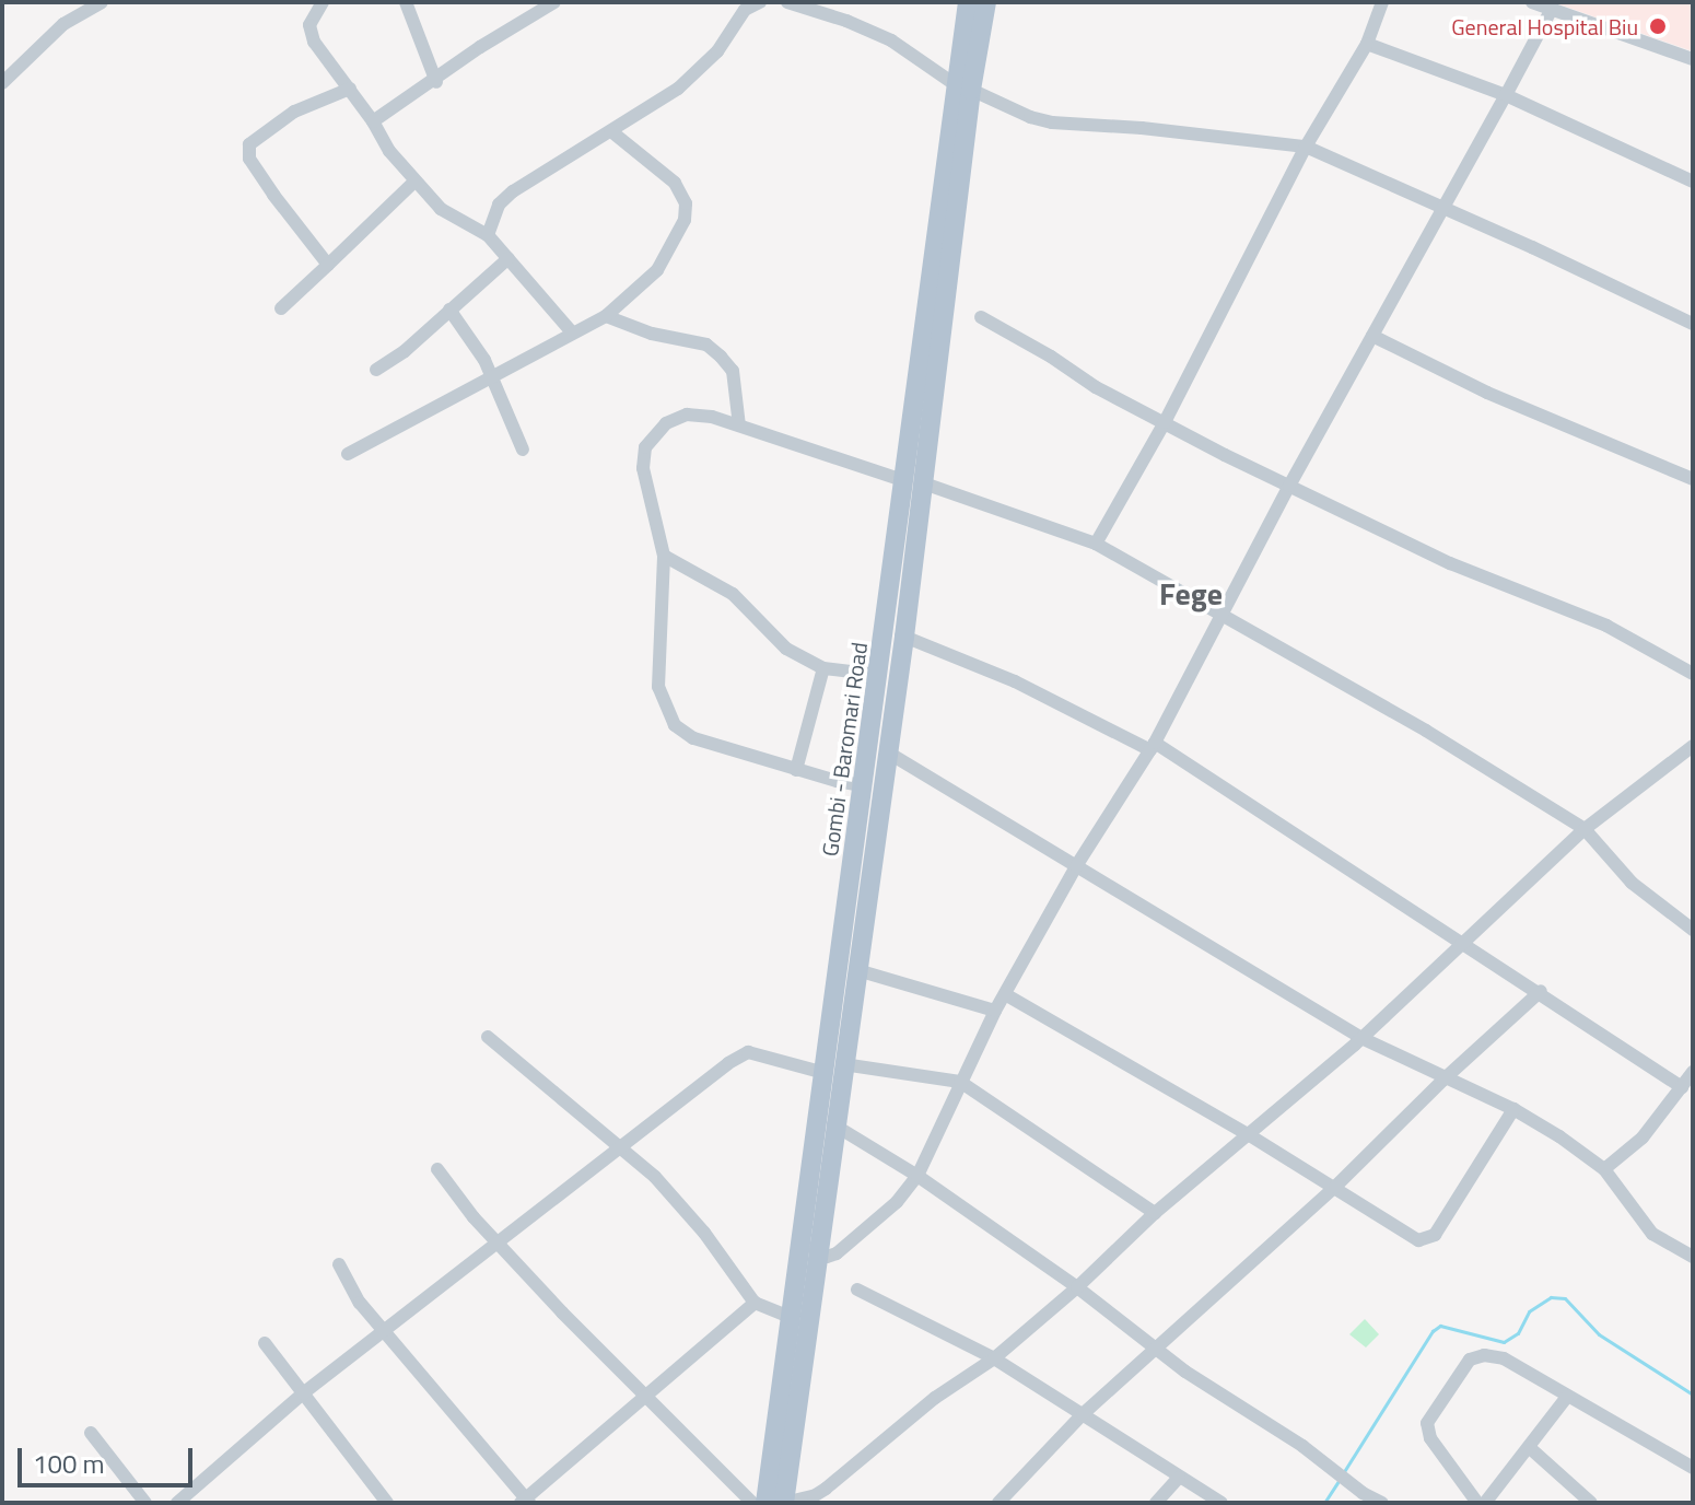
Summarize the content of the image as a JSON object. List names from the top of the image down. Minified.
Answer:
{"streets":{"main road":["Gombi - Baromari Road"]},"districts":["Fege"],"places":["General Hospital Biu"],"scale_bar":"100 m"}
